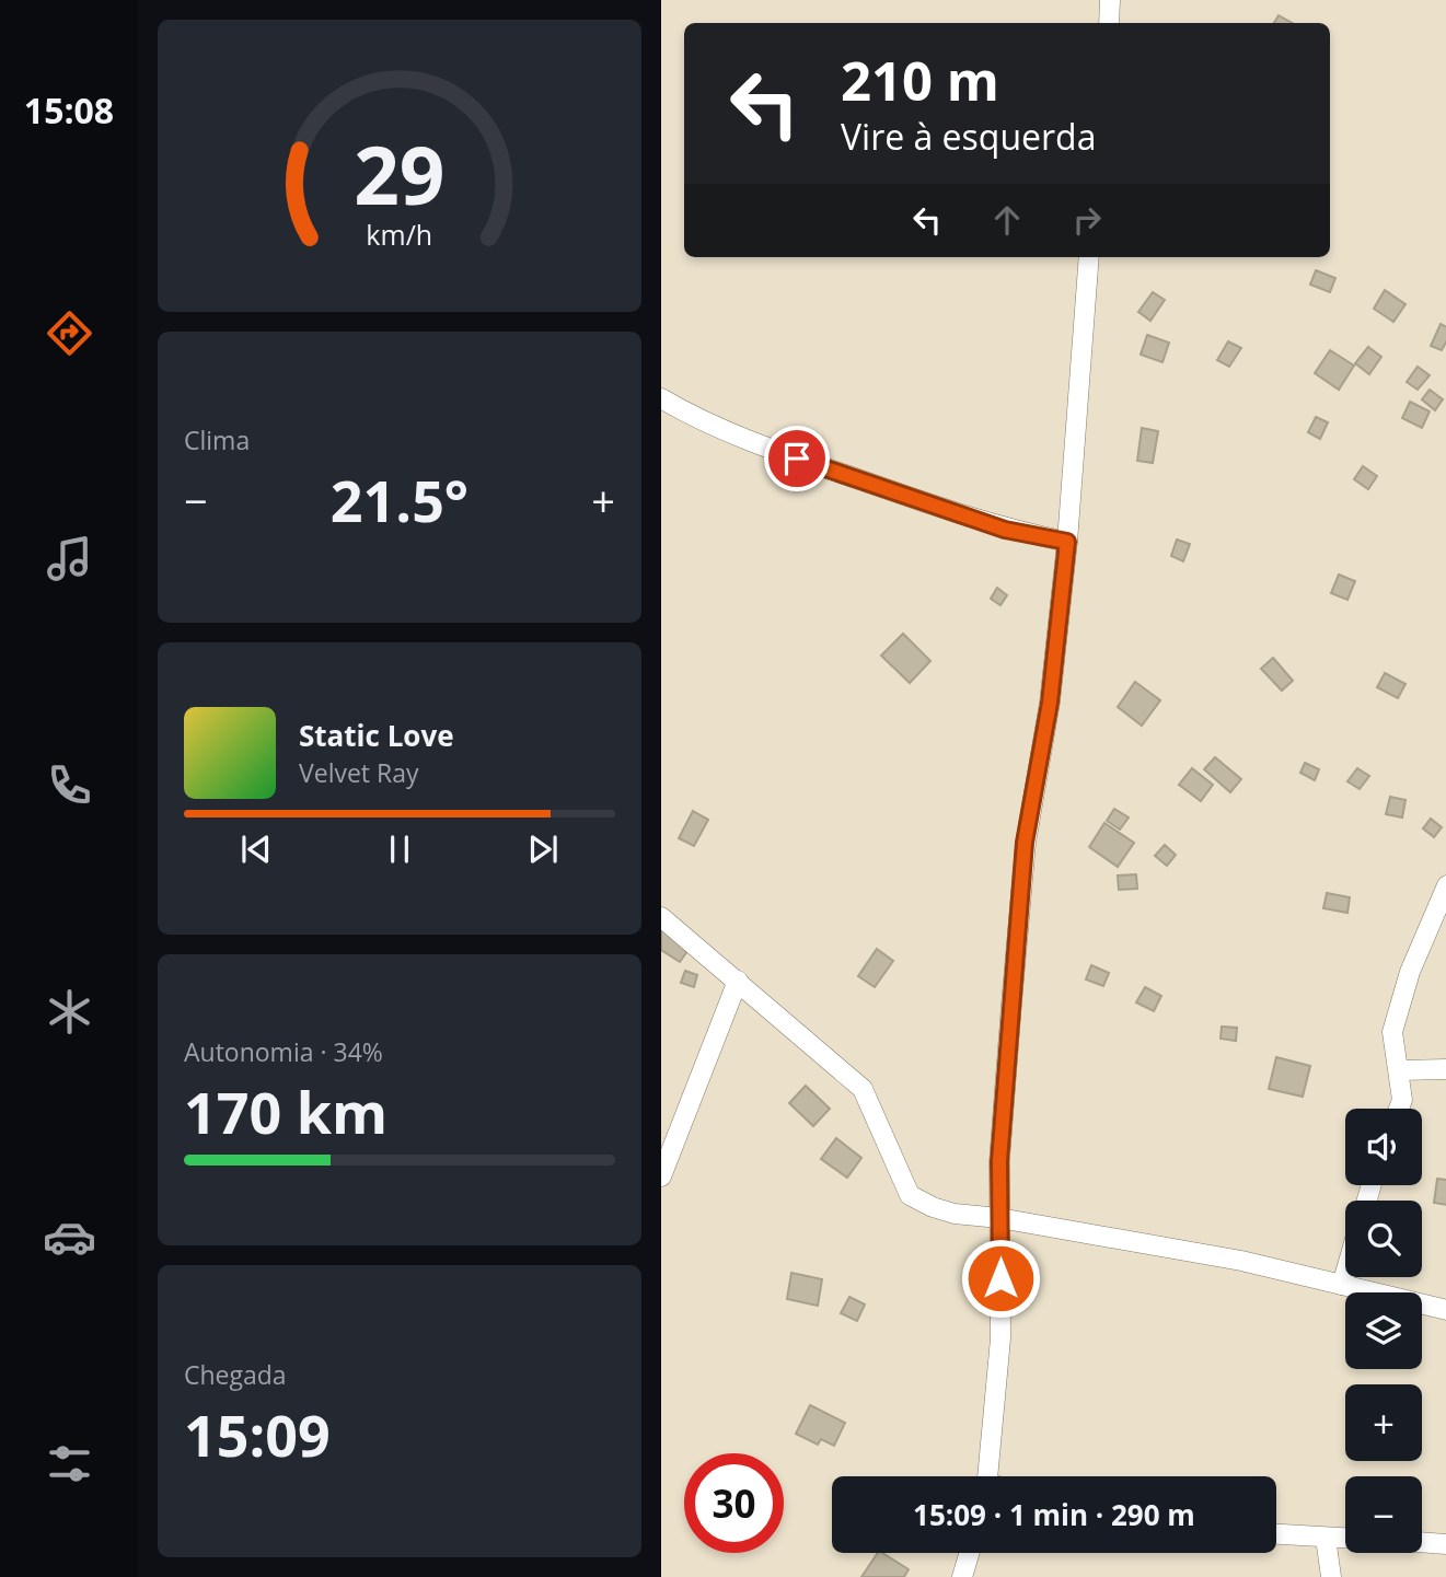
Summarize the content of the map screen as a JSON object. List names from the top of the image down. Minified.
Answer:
{"page":{"tabs":"15:08","turn":["210 m","Vire à esquerda"],"tile":["Clima",["Autonomia · 34%","170 km"],["Chegada","15:09"]],"heat":["−","21.5°","+"],"song":["Static Love","Velvet Ray"],"map_buttons":["+","−"],"limit":"30","trip":"15:09 · 1 min · 290 m","gauge":["29","km/h"]}}
